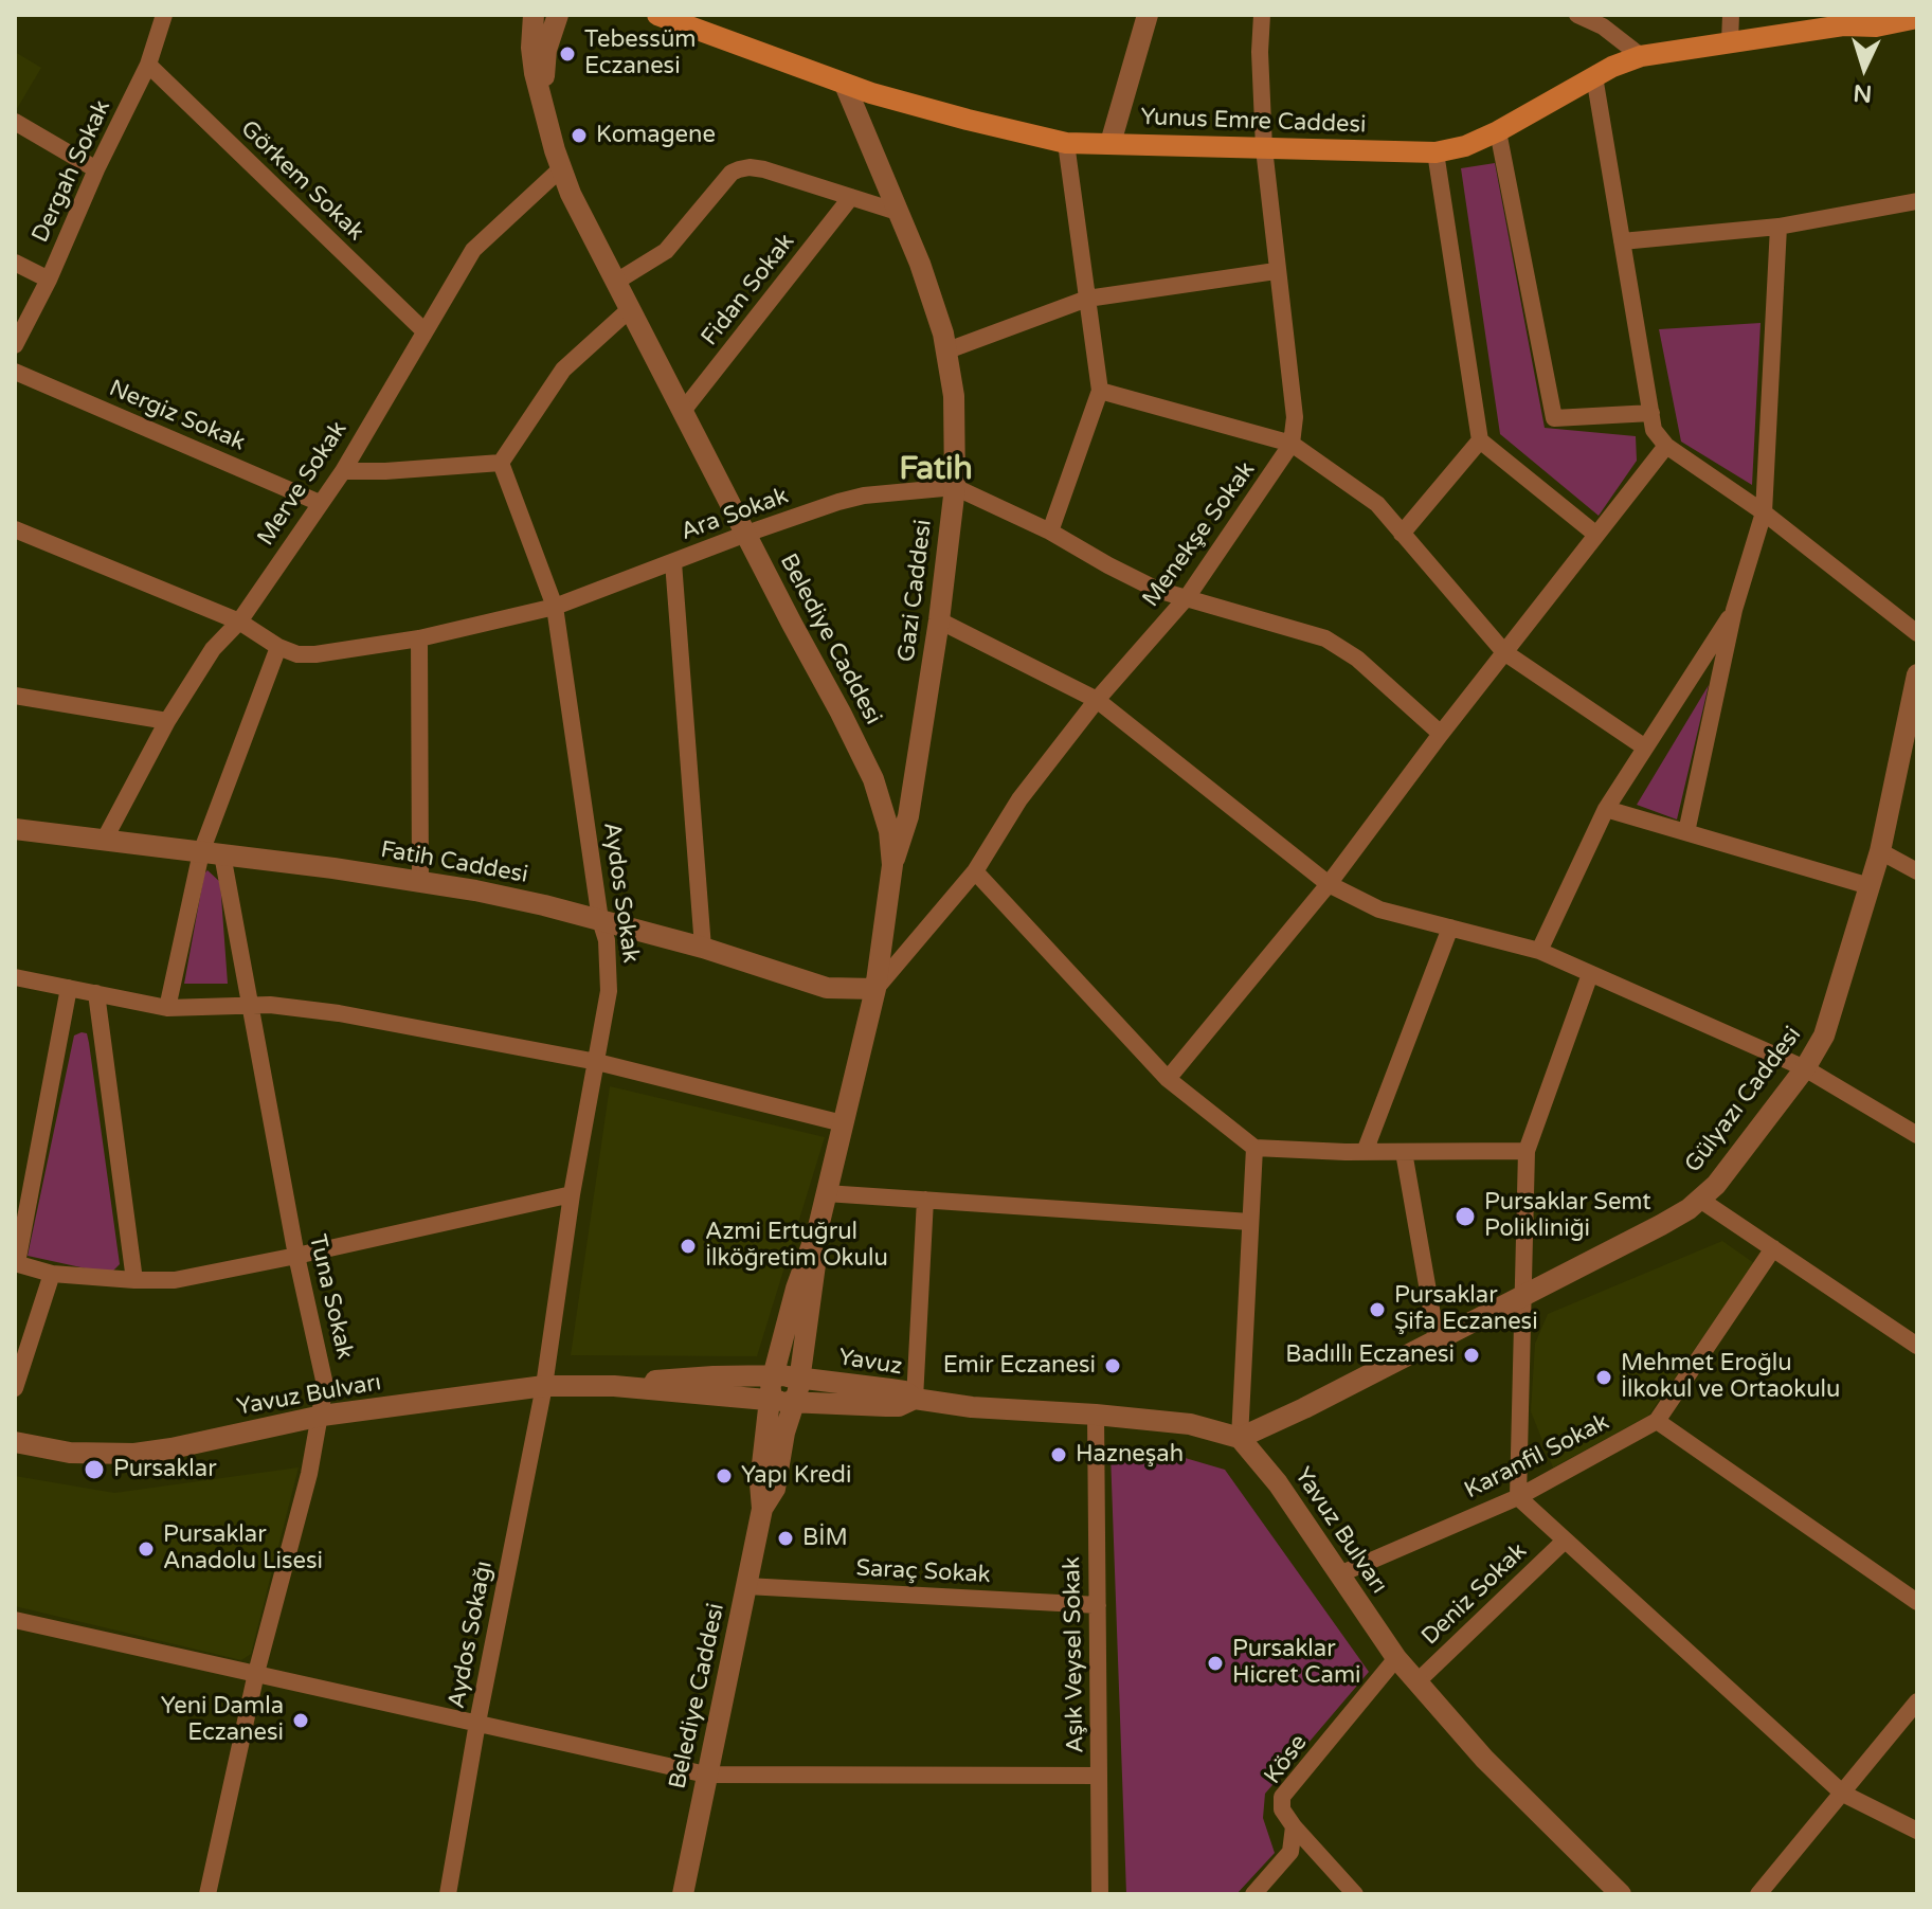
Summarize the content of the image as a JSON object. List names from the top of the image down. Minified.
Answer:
{"streets":{"main road":["Yunus Emre Caddesi"],"street":["Dergah Sokak","Görkem Sokak","Fidan Sokak","Nergiz Sokak","Merve Sokak","Ara Sokak","Menekşe Sokak","Gazi Caddesi","Belediye Caddesi","Fatih Caddesi","Aydos Sokak","Gülyazı Caddesi","Tuna Sokak","Yavuz","Yavuz Bulvarı","Karanfil Sokak","Saraç Sokak","Deniz Sokak","Aydos Sokağı","Aşık Veysel Sokak","Köse"]},"crossings":[["Yunus Emre Caddesi","Gazi Caddesi"],["Dergah Sokak","Görkem Sokak"],["Görkem Sokak","Merve Sokak"],["Fidan Sokak","Belediye Caddesi"],["Nergiz Sokak","Merve Sokak"],["Merve Sokak","Ara Sokak"],["Merve Sokak","Belediye Caddesi"],["Merve Sokak","Fatih Caddesi"],["Ara Sokak","Gazi Caddesi"],["Ara Sokak","Belediye Caddesi"],["Ara Sokak","Aydos Sokak"],["Menekşe Sokak","Belediye Caddesi"],["Menekşe Sokak","Fatih Caddesi"],["Gazi Caddesi","Belediye Caddesi"],["Belediye Caddesi","Fatih Caddesi"],["Belediye Caddesi","Yavuz"],["Belediye Caddesi","Yavuz Bulvarı"],["Belediye Caddesi","Saraç Sokak"],["Fatih Caddesi","Aydos Sokak"],["Fatih Caddesi","Tuna Sokak"],["Aydos Sokak","Yavuz Bulvarı"],["Aydos Sokak","Aydos Sokağı"],["Gülyazı Caddesi","Yavuz Bulvarı"],["Tuna Sokak","Yavuz Bulvarı"],["Yavuz","Yavuz Bulvarı"],["Yavuz Bulvarı","Karanfil Sokak"],["Yavuz Bulvarı","Deniz Sokak"],["Yavuz Bulvarı","Aydos Sokağı"],["Yavuz Bulvarı","Köse"],["Saraç Sokak","Aşık Veysel Sokak"]],"districts":["Fatih"],"places":["Tebessüm Eczanesi","Komagene","Pursaklar Semt Polikliniği","Azmi Ertuğrul İlköğretim Okulu","Pursaklar Şifa Eczanesi","Badıllı Eczanesi","Emir Eczanesi","Mehmet Eroğlu İlkokul ve Ortaokulu","Hazneşah","Pursaklar","Yapı Kredi","BİM","Pursaklar Anadolu Lisesi","Pursaklar Hicret Cami","Yeni Damla Eczanesi"],"north":"bottom"}
